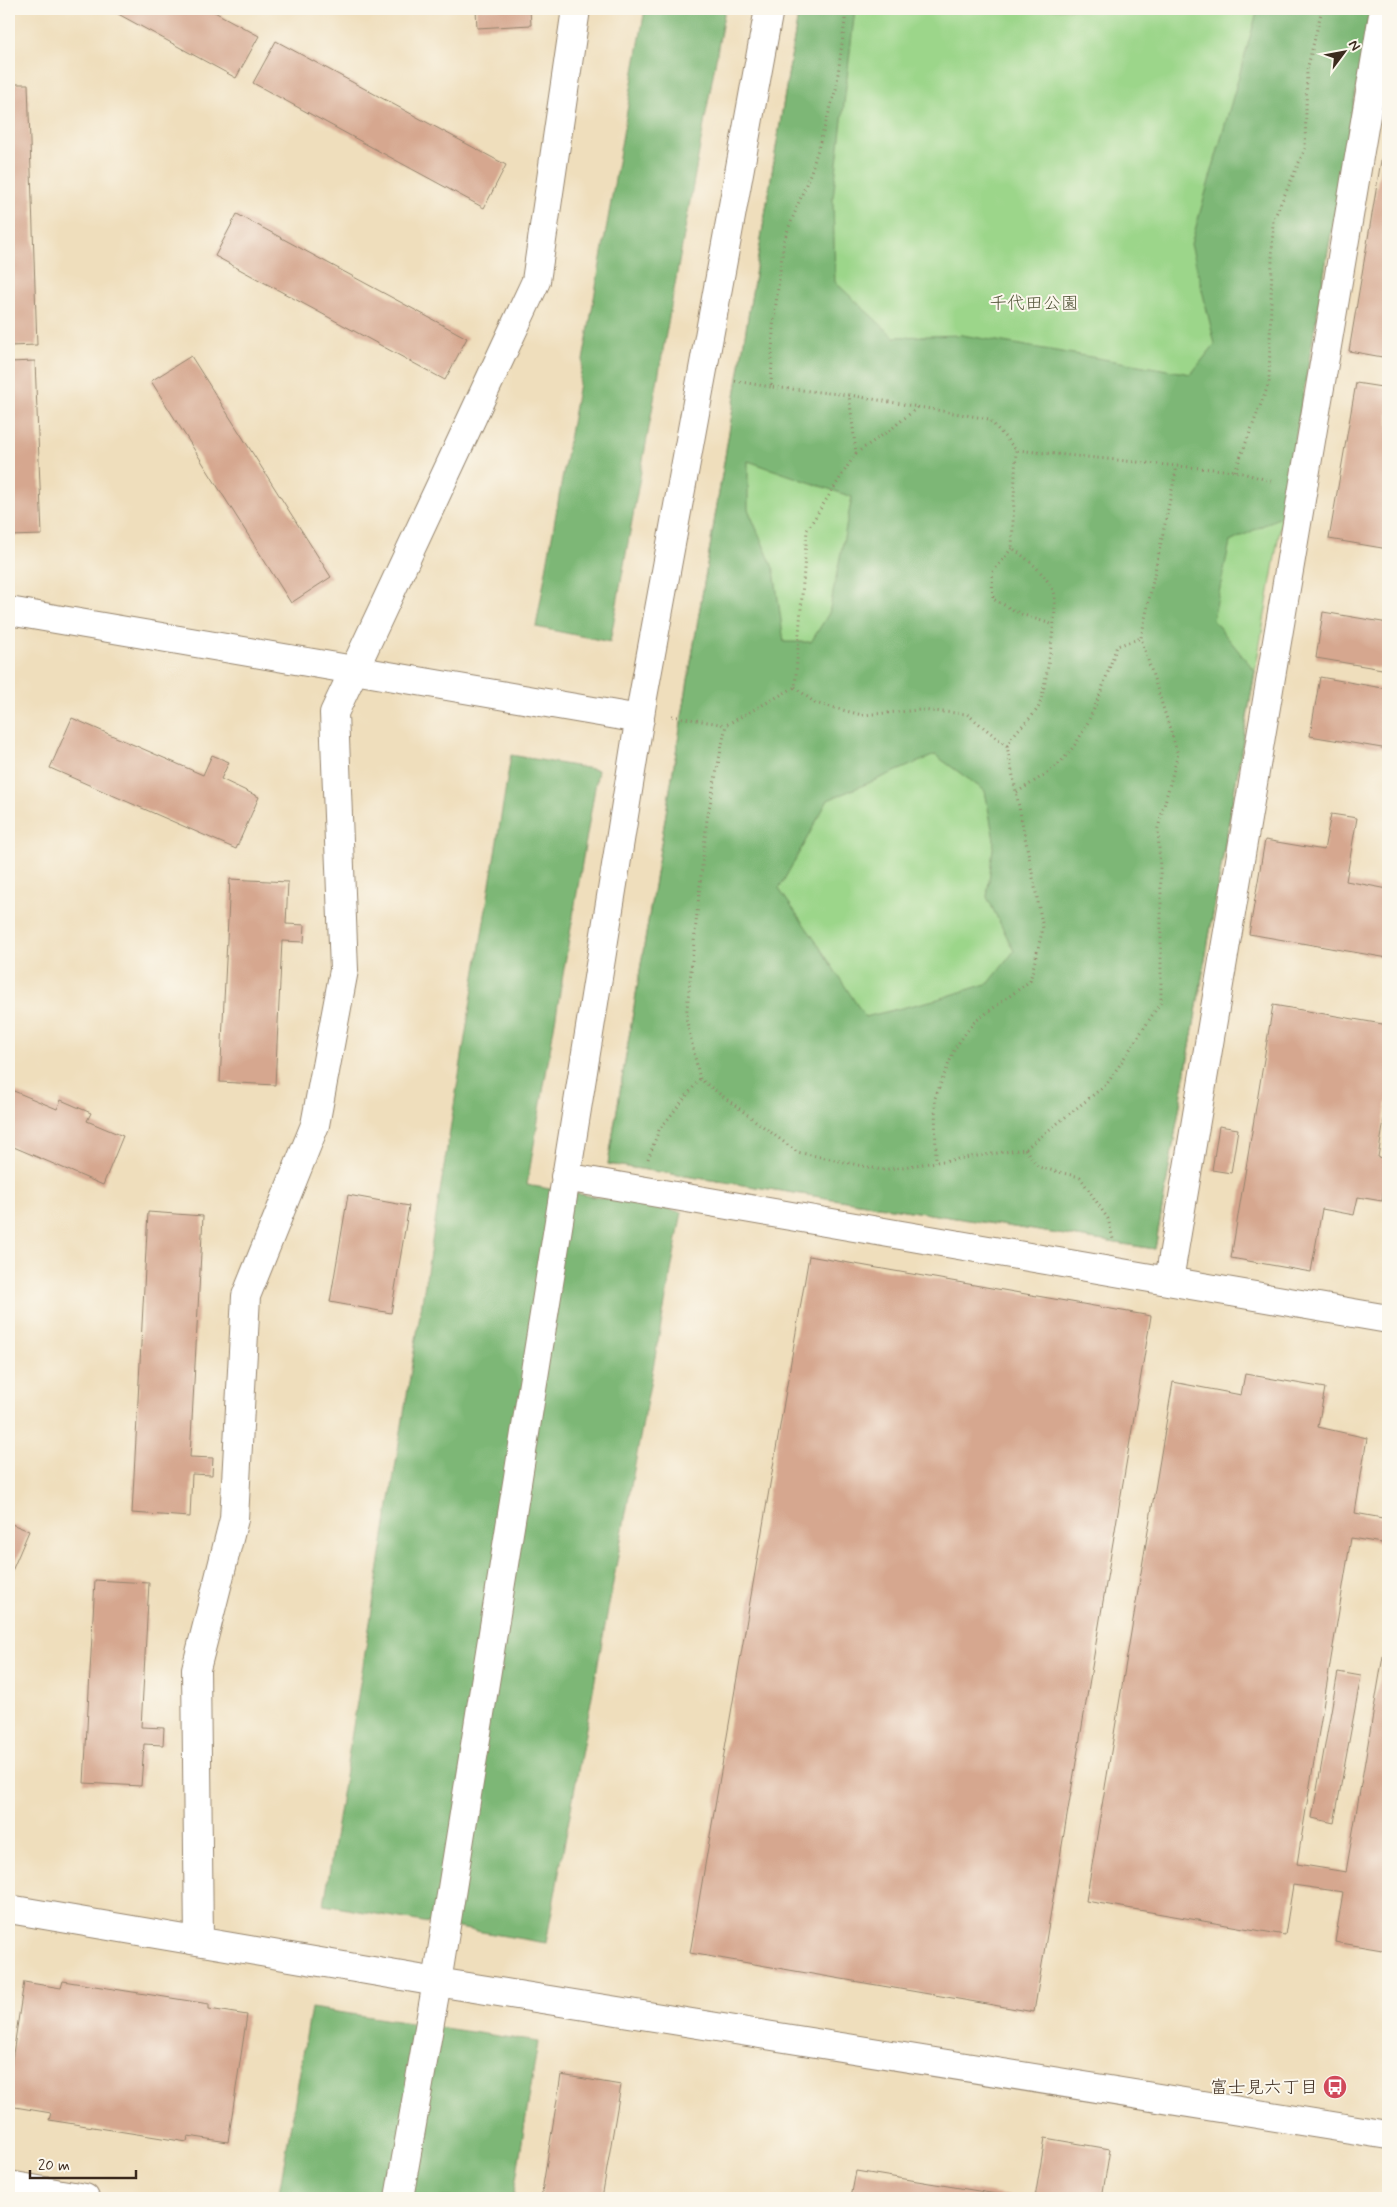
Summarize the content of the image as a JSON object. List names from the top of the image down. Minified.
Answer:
{"parks":["千代田公園"],"places":{"bus stop":["富士見六丁目"]},"scale_bar":"20 m","north":"top right"}
